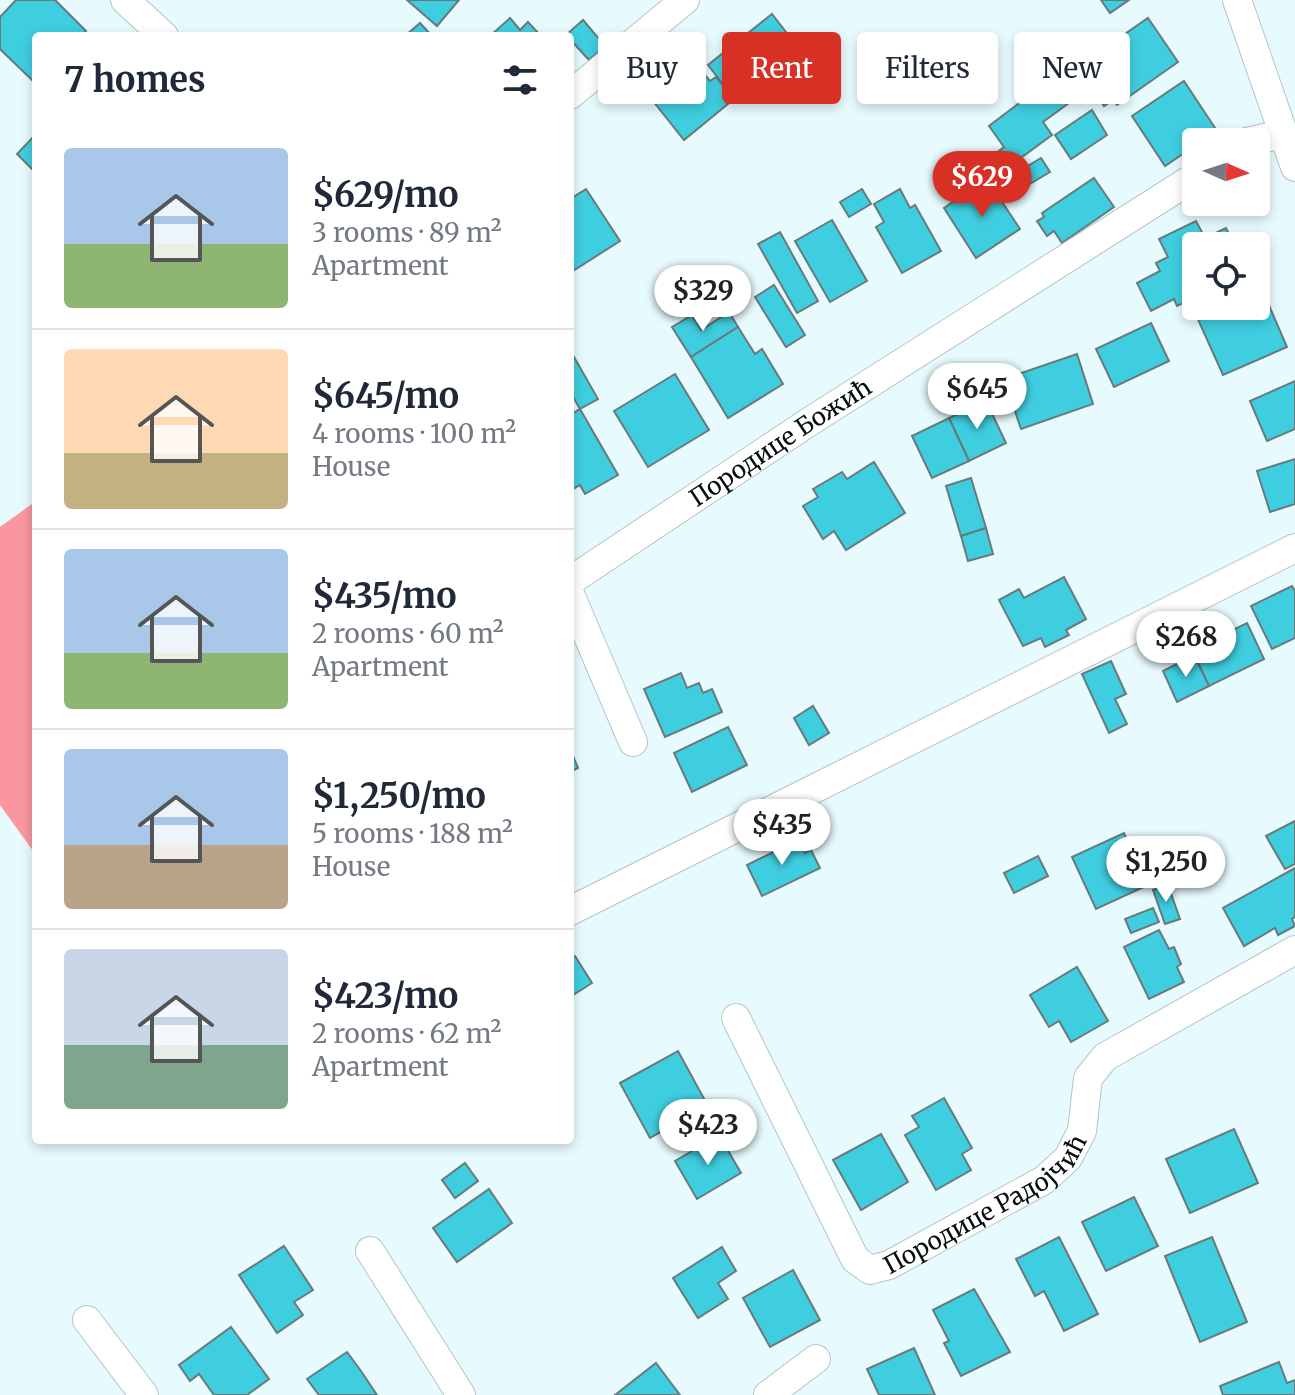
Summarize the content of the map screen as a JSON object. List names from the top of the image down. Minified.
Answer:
{"streets":{"street":["Породице Божић","Породице Радојчић"]},"north":"right","page":{"chip":["Buy","Rent","Filters","New"],"heading":"7 homes","list":[{"name":"$629/mo","note":"3 rooms · 89 m² · Apartment"},{"name":"$645/mo","note":"4 rooms · 100 m² · House"},{"name":"$435/mo","note":"2 rooms · 60 m² · Apartment"},{"name":"$1,250/mo","note":"5 rooms · 188 m² · House"},{"name":"$423/mo","note":"2 rooms · 62 m² · Apartment"}],"price":["$629","$329","$645","$268","$435","$1,250","$423"]}}
